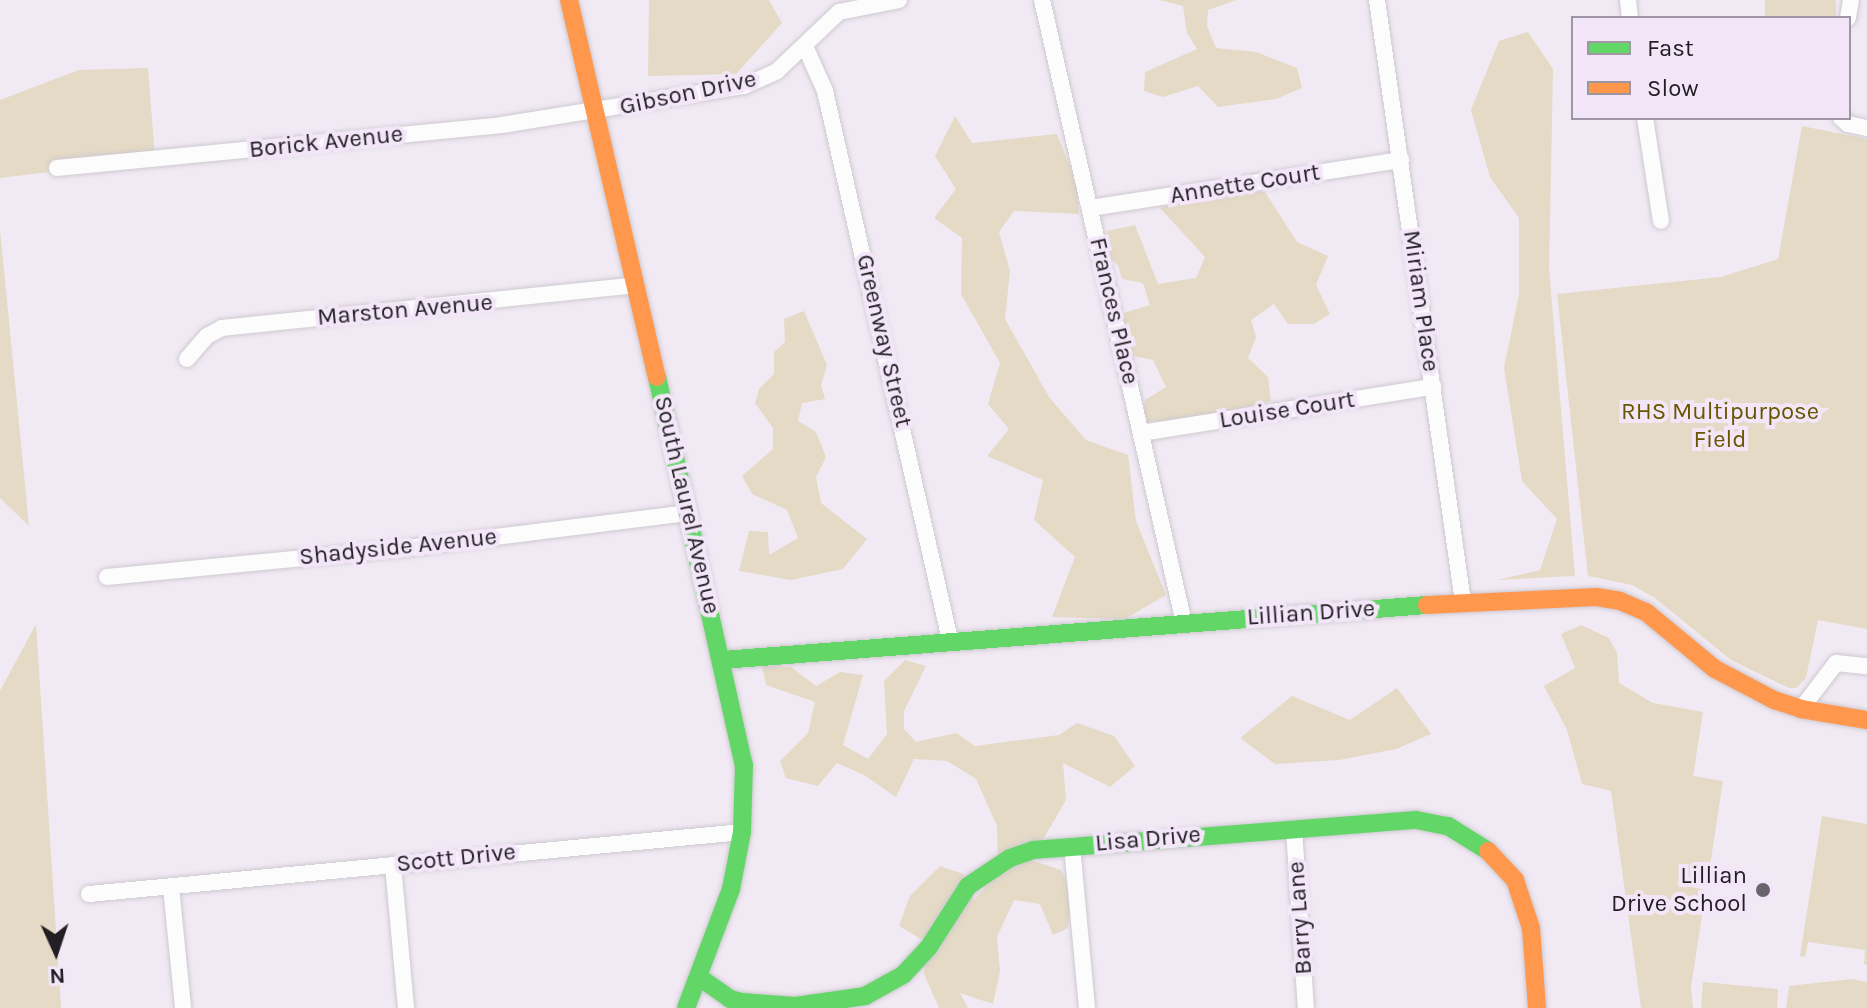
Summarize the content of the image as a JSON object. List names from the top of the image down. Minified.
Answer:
{"streets":{"street":["Gibson Drive","Borick Avenue","Annette Court","Miriam Place","Marston Avenue","Frances Place","Greenway Street","Louise Court","South Laurel Avenue","Shadyside Avenue","Lillian Drive","Lisa Drive","Scott Drive","Barry Lane"]},"crossings":[["Gibson Drive","Borick Avenue"],["Gibson Drive","Greenway Street"],["Gibson Drive","South Laurel Avenue"],["Borick Avenue","South Laurel Avenue"],["Annette Court","Miriam Place"],["Annette Court","Frances Place"],["Miriam Place","Louise Court"],["Miriam Place","Lillian Drive"],["Marston Avenue","South Laurel Avenue"],["Frances Place","Louise Court"],["Frances Place","Lillian Drive"],["Greenway Street","Lillian Drive"],["South Laurel Avenue","Shadyside Avenue"],["South Laurel Avenue","Lillian Drive"],["South Laurel Avenue","Lisa Drive"],["South Laurel Avenue","Scott Drive"],["Lisa Drive","Barry Lane"]],"parks":["RHS Multipurpose Field"],"places":["Lillian Drive School"],"legend":["Fast","Slow"],"north":"bottom"}
